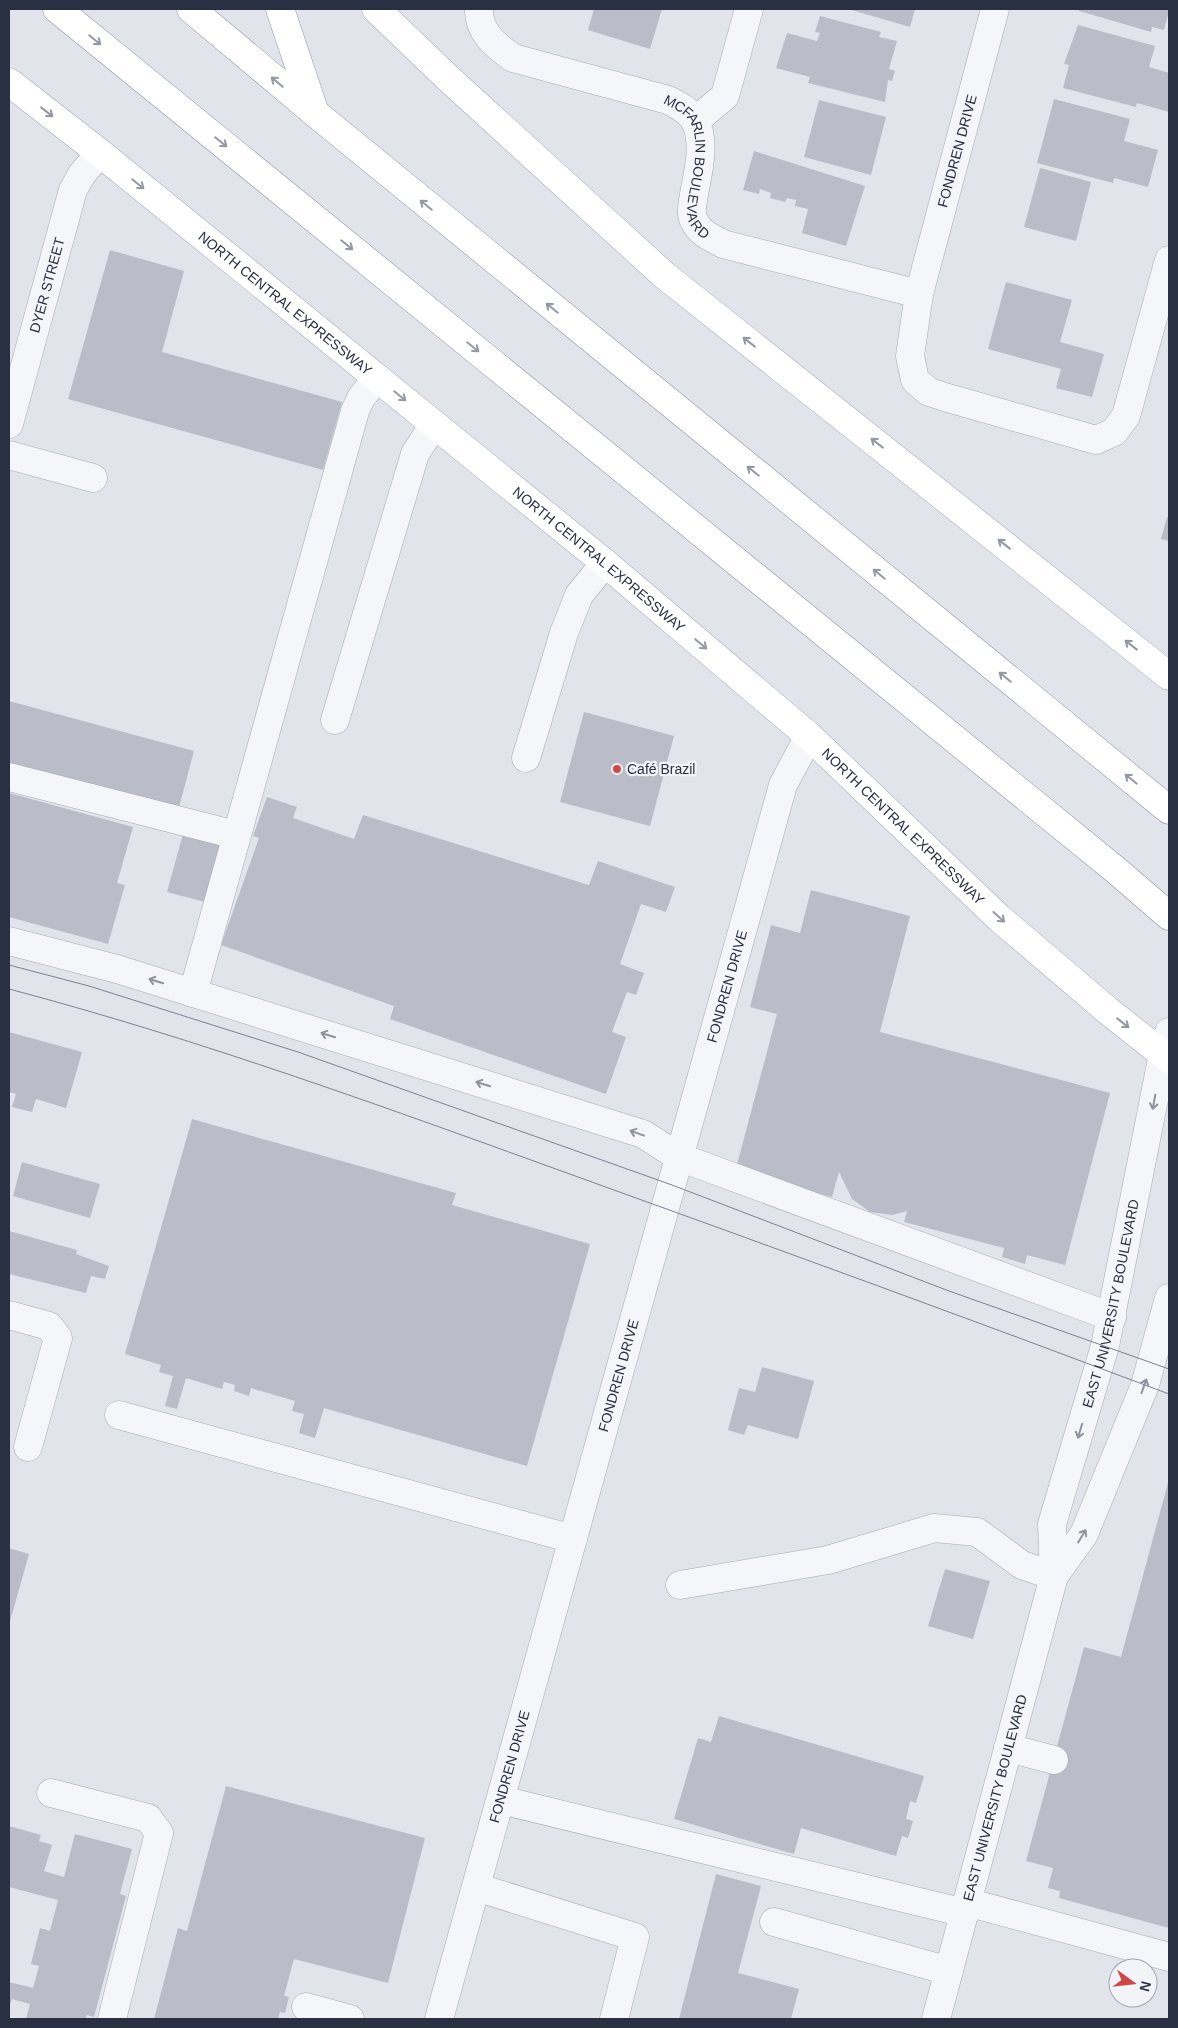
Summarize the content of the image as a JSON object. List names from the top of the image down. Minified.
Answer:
{"streets":{"main road":["NORTH CENTRAL EXPRESSWAY"],"street":["FONDREN DRIVE","MCFARLIN BOULEVARD","DYER STREET","EAST UNIVERSITY BOULEVARD"]},"crossings":[["FONDREN DRIVE","MCFARLIN BOULEVARD"],["FONDREN DRIVE","NORTH CENTRAL EXPRESSWAY"],["DYER STREET","NORTH CENTRAL EXPRESSWAY"],["NORTH CENTRAL EXPRESSWAY","EAST UNIVERSITY BOULEVARD"]],"places":["Café Brazil"],"north":"right"}
